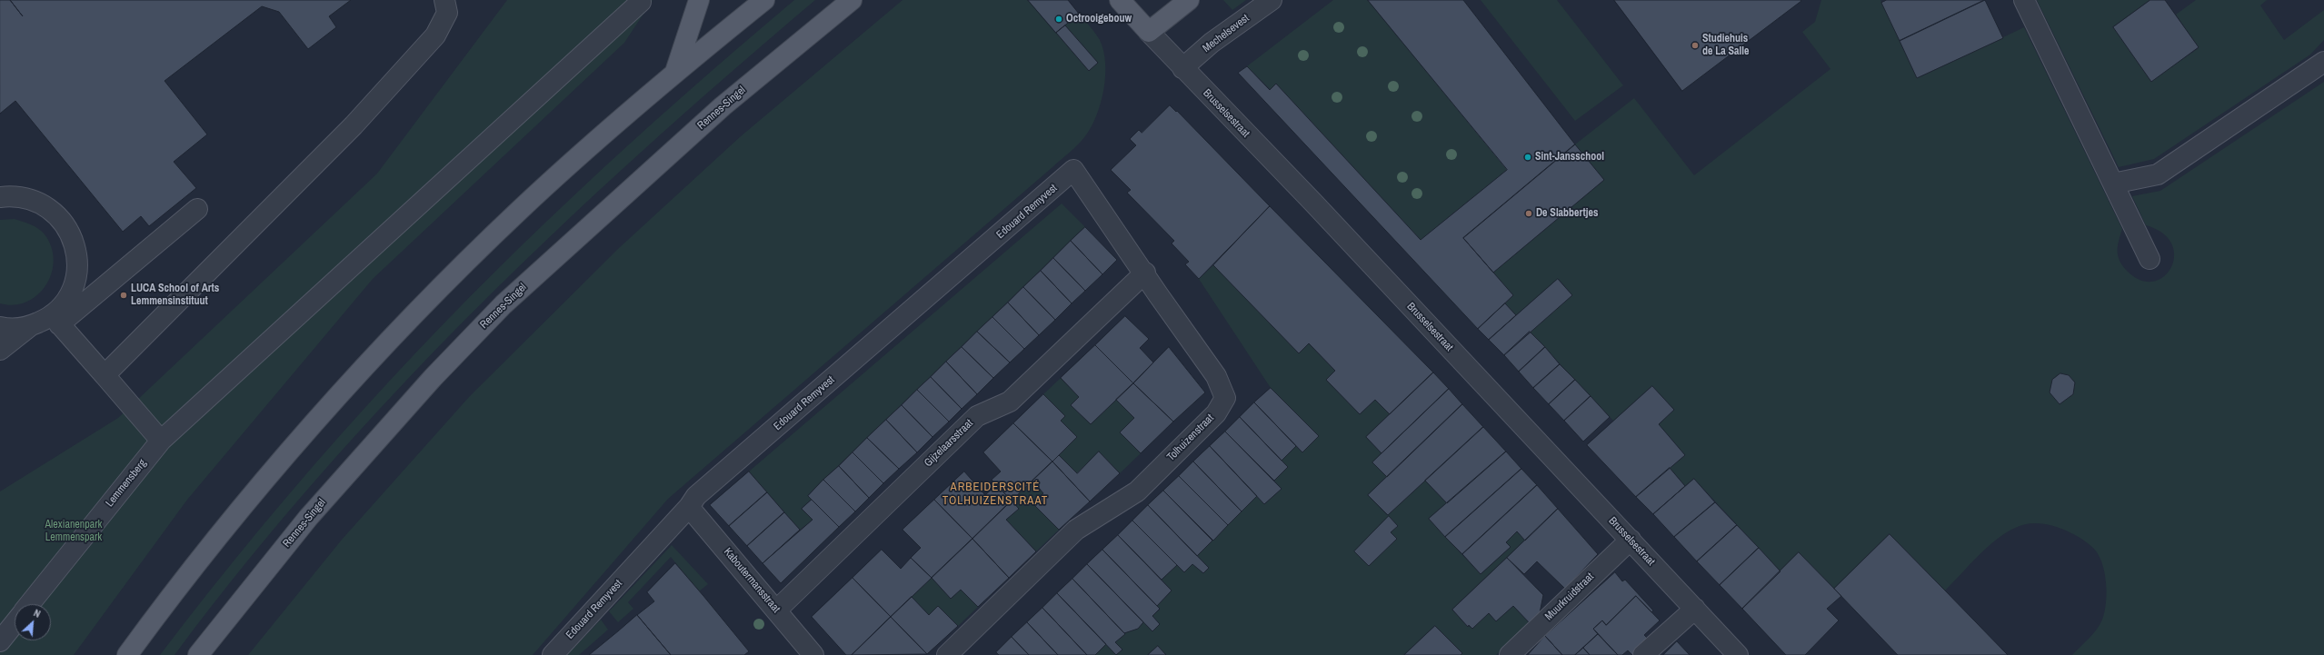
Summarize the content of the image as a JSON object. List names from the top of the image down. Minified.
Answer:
{"streets":{"main road":["Rennes-Singel","Brusselsestraat"],"street":["Mechelsevest","Edouard Remyvest","Tolhuizenstraat","Gijzelaarsstraat","Lemmensberg","Kaboutermansstraat","Muurkruidstraat"]},"crossings":[["Mechelsevest","Brusselsestraat"],["Brusselsestraat","Muurkruidstraat"],["Edouard Remyvest","Tolhuizenstraat"],["Edouard Remyvest","Kaboutermansstraat"],["Tolhuizenstraat","Gijzelaarsstraat"],["Gijzelaarsstraat","Kaboutermansstraat"]],"districts":["ARBEIDERSCITÉ TOLHUIZENSTRAAT"],"parks":["Alexianenpark Lemmenspark"],"places":["Octrooigebouw","Studiehuis de La Salle","Sint-Jansschool","De Slabbertjes","LUCA School of Arts Lemmensinstituut"],"north":"top right"}
